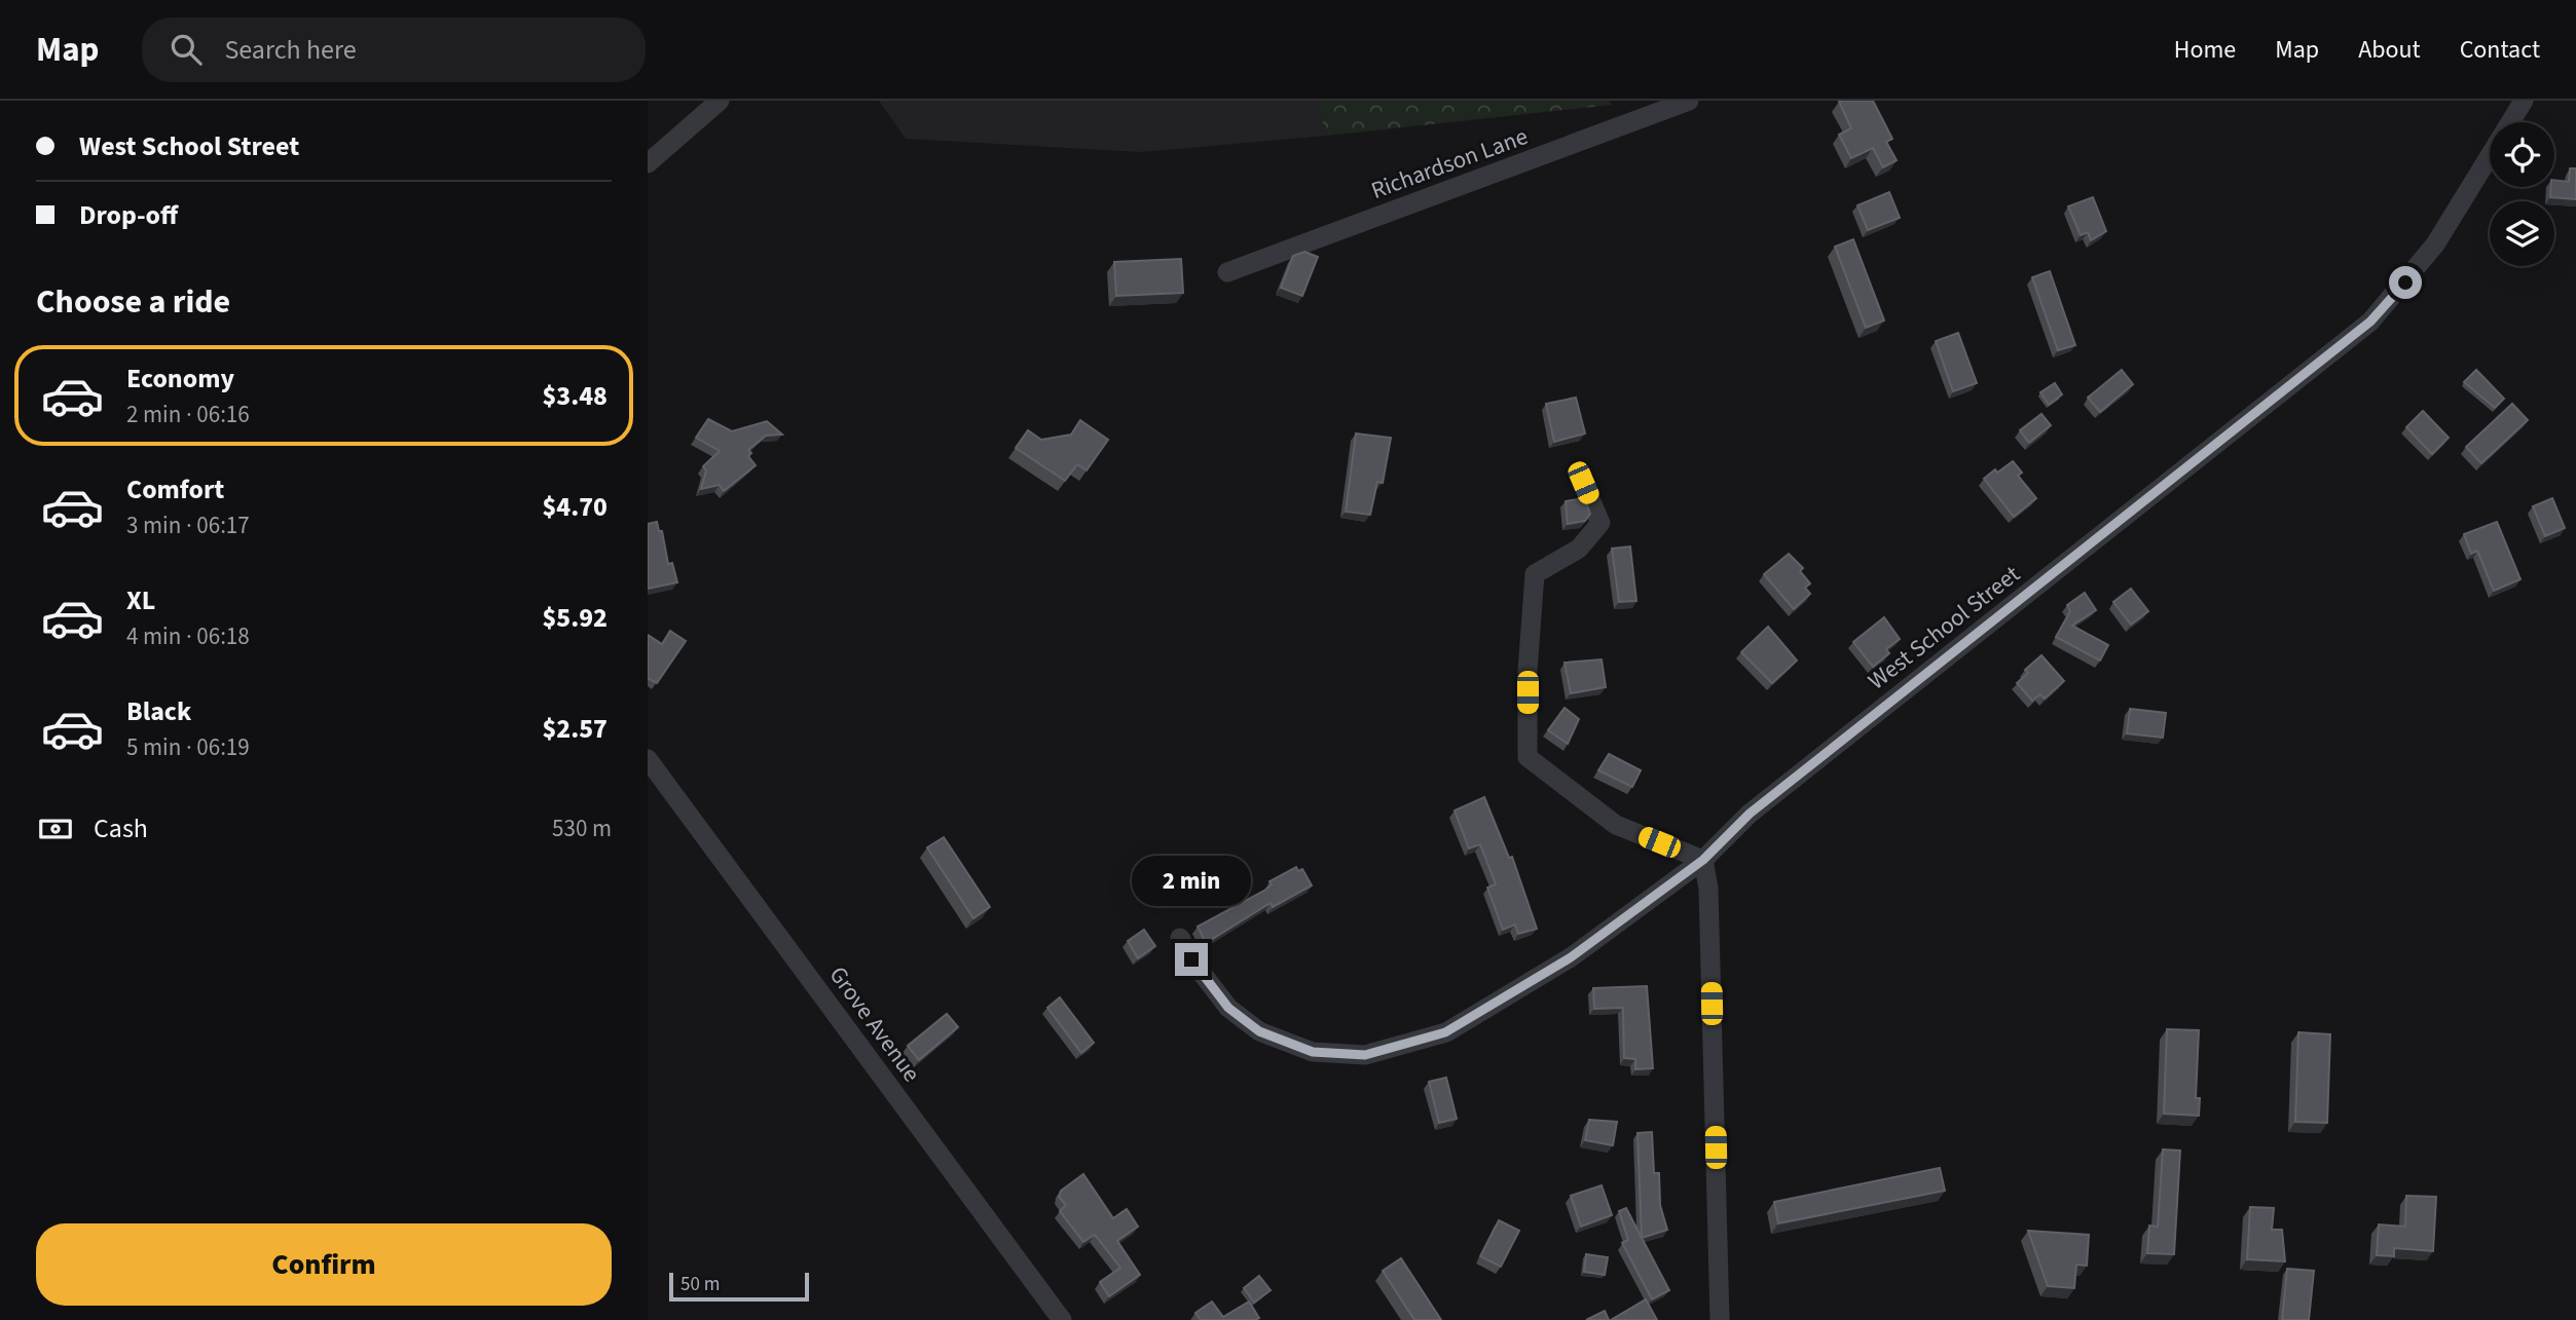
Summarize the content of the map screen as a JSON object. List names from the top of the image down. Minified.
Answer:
{"streets":{"street":["Richardson Lane","West School Street","Grove Avenue"]},"scale_bar":"50 m","page":{"header":"Map","search":"Search here","nav":["Home","Map","About","Contact"],"banner":["West School Street","Drop-off"],"heading":"Choose a ride","list":[{"name":"Economy","note":"2 min · 06:16","value":"$3.48"},{"name":"Comfort","note":"3 min · 06:17","value":"$4.70"},{"name":"XL","note":"4 min · 06:18","value":"$5.92"},{"name":"Black","note":"5 min · 06:19","value":"$2.57"}],"pay":["Cash","530 m"],"bubble":"2 min","buttons":"Confirm","scale":"50 m"}}
